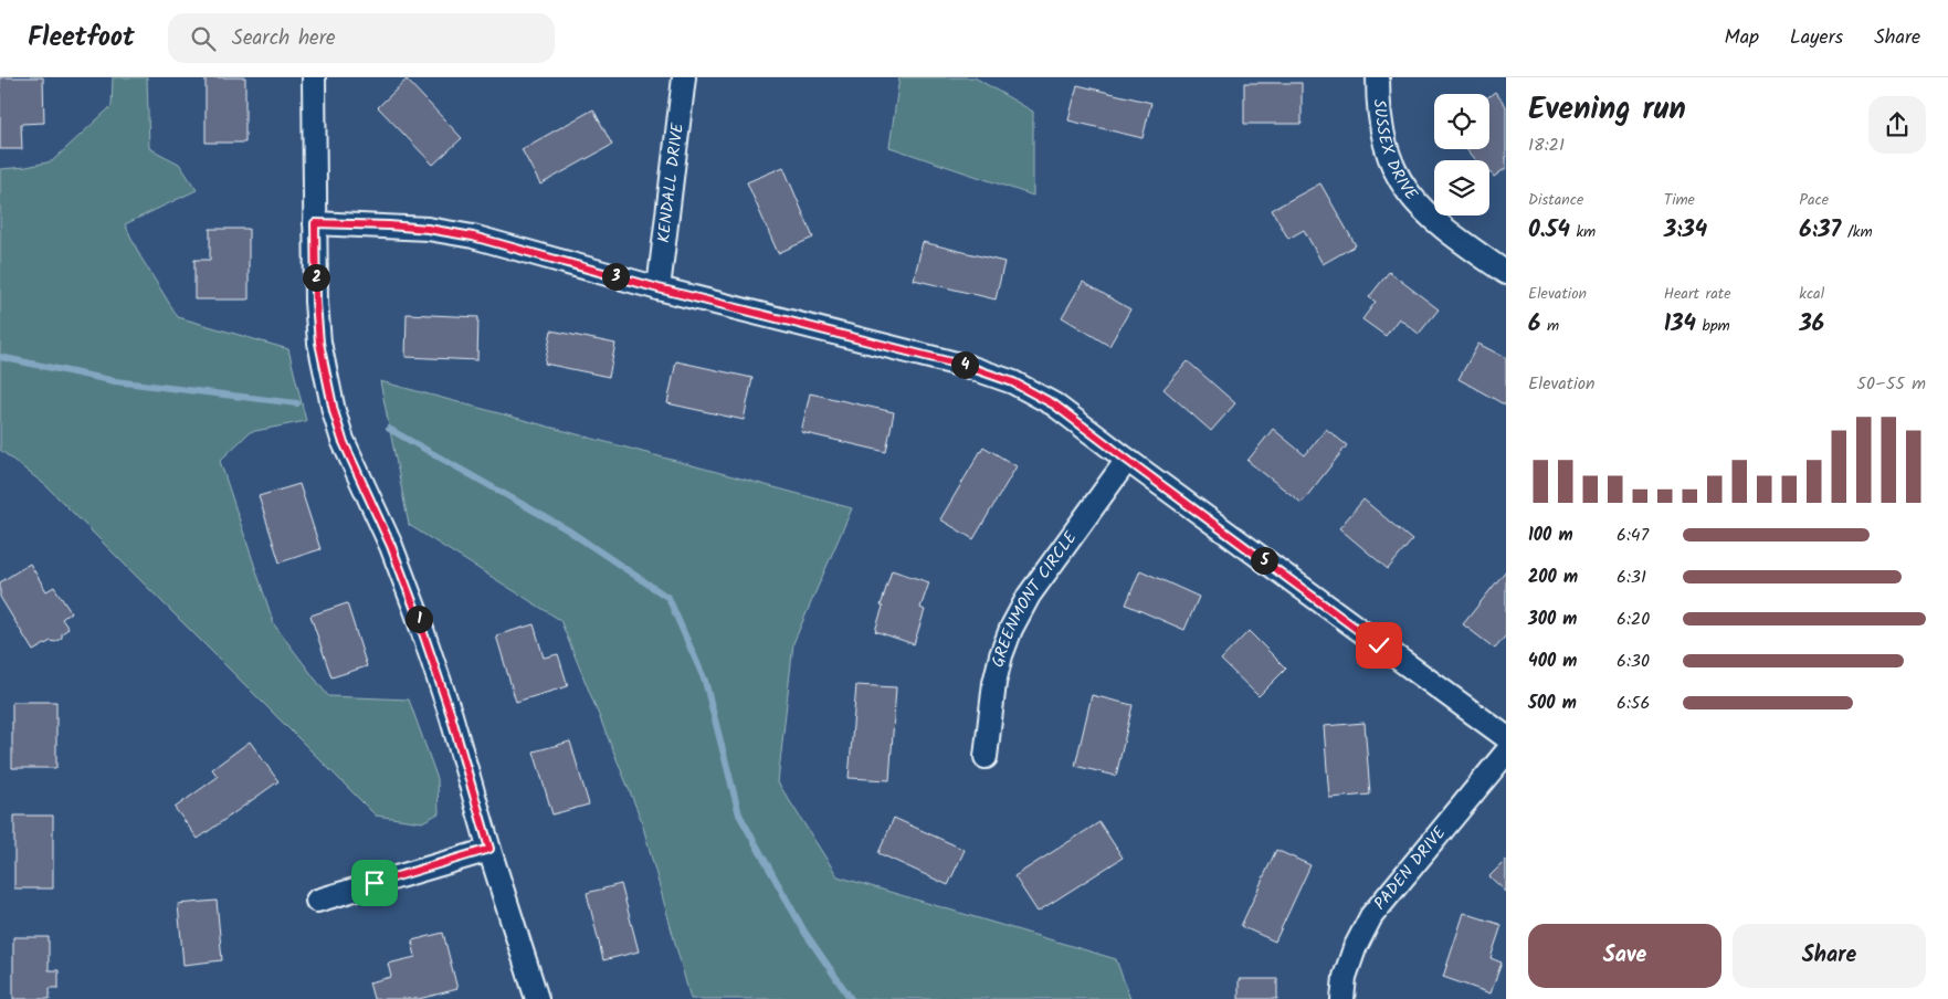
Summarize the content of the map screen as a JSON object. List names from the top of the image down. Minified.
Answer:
{"streets":{"street":["SUSSEX DRIVE","KENDALL DRIVE","GREENMONT CIRCLE","PADEN DRIVE"]},"page":{"header":"Fleetfoot","search":"Search here","nav":["Map","Layers","Share"],"heading":["Evening run","18:21"],"stats":[["Distance","0.54 km"],["Time","3:34"],["Pace","6:37 /km"],["Elevation","6 m"],["Heart rate","134 bpm"],["kcal","36"]],"pins":["3","2","4","5","1"],"chart":["Elevation","50–55 m"],"list":[{"name":"100 m","note":"6:47"},{"name":"200 m","note":"6:31"},{"name":"300 m","note":"6:20"},{"name":"400 m","note":"6:30"},{"name":"500 m","note":"6:56"}],"buttons":["Save","Share"]}}
